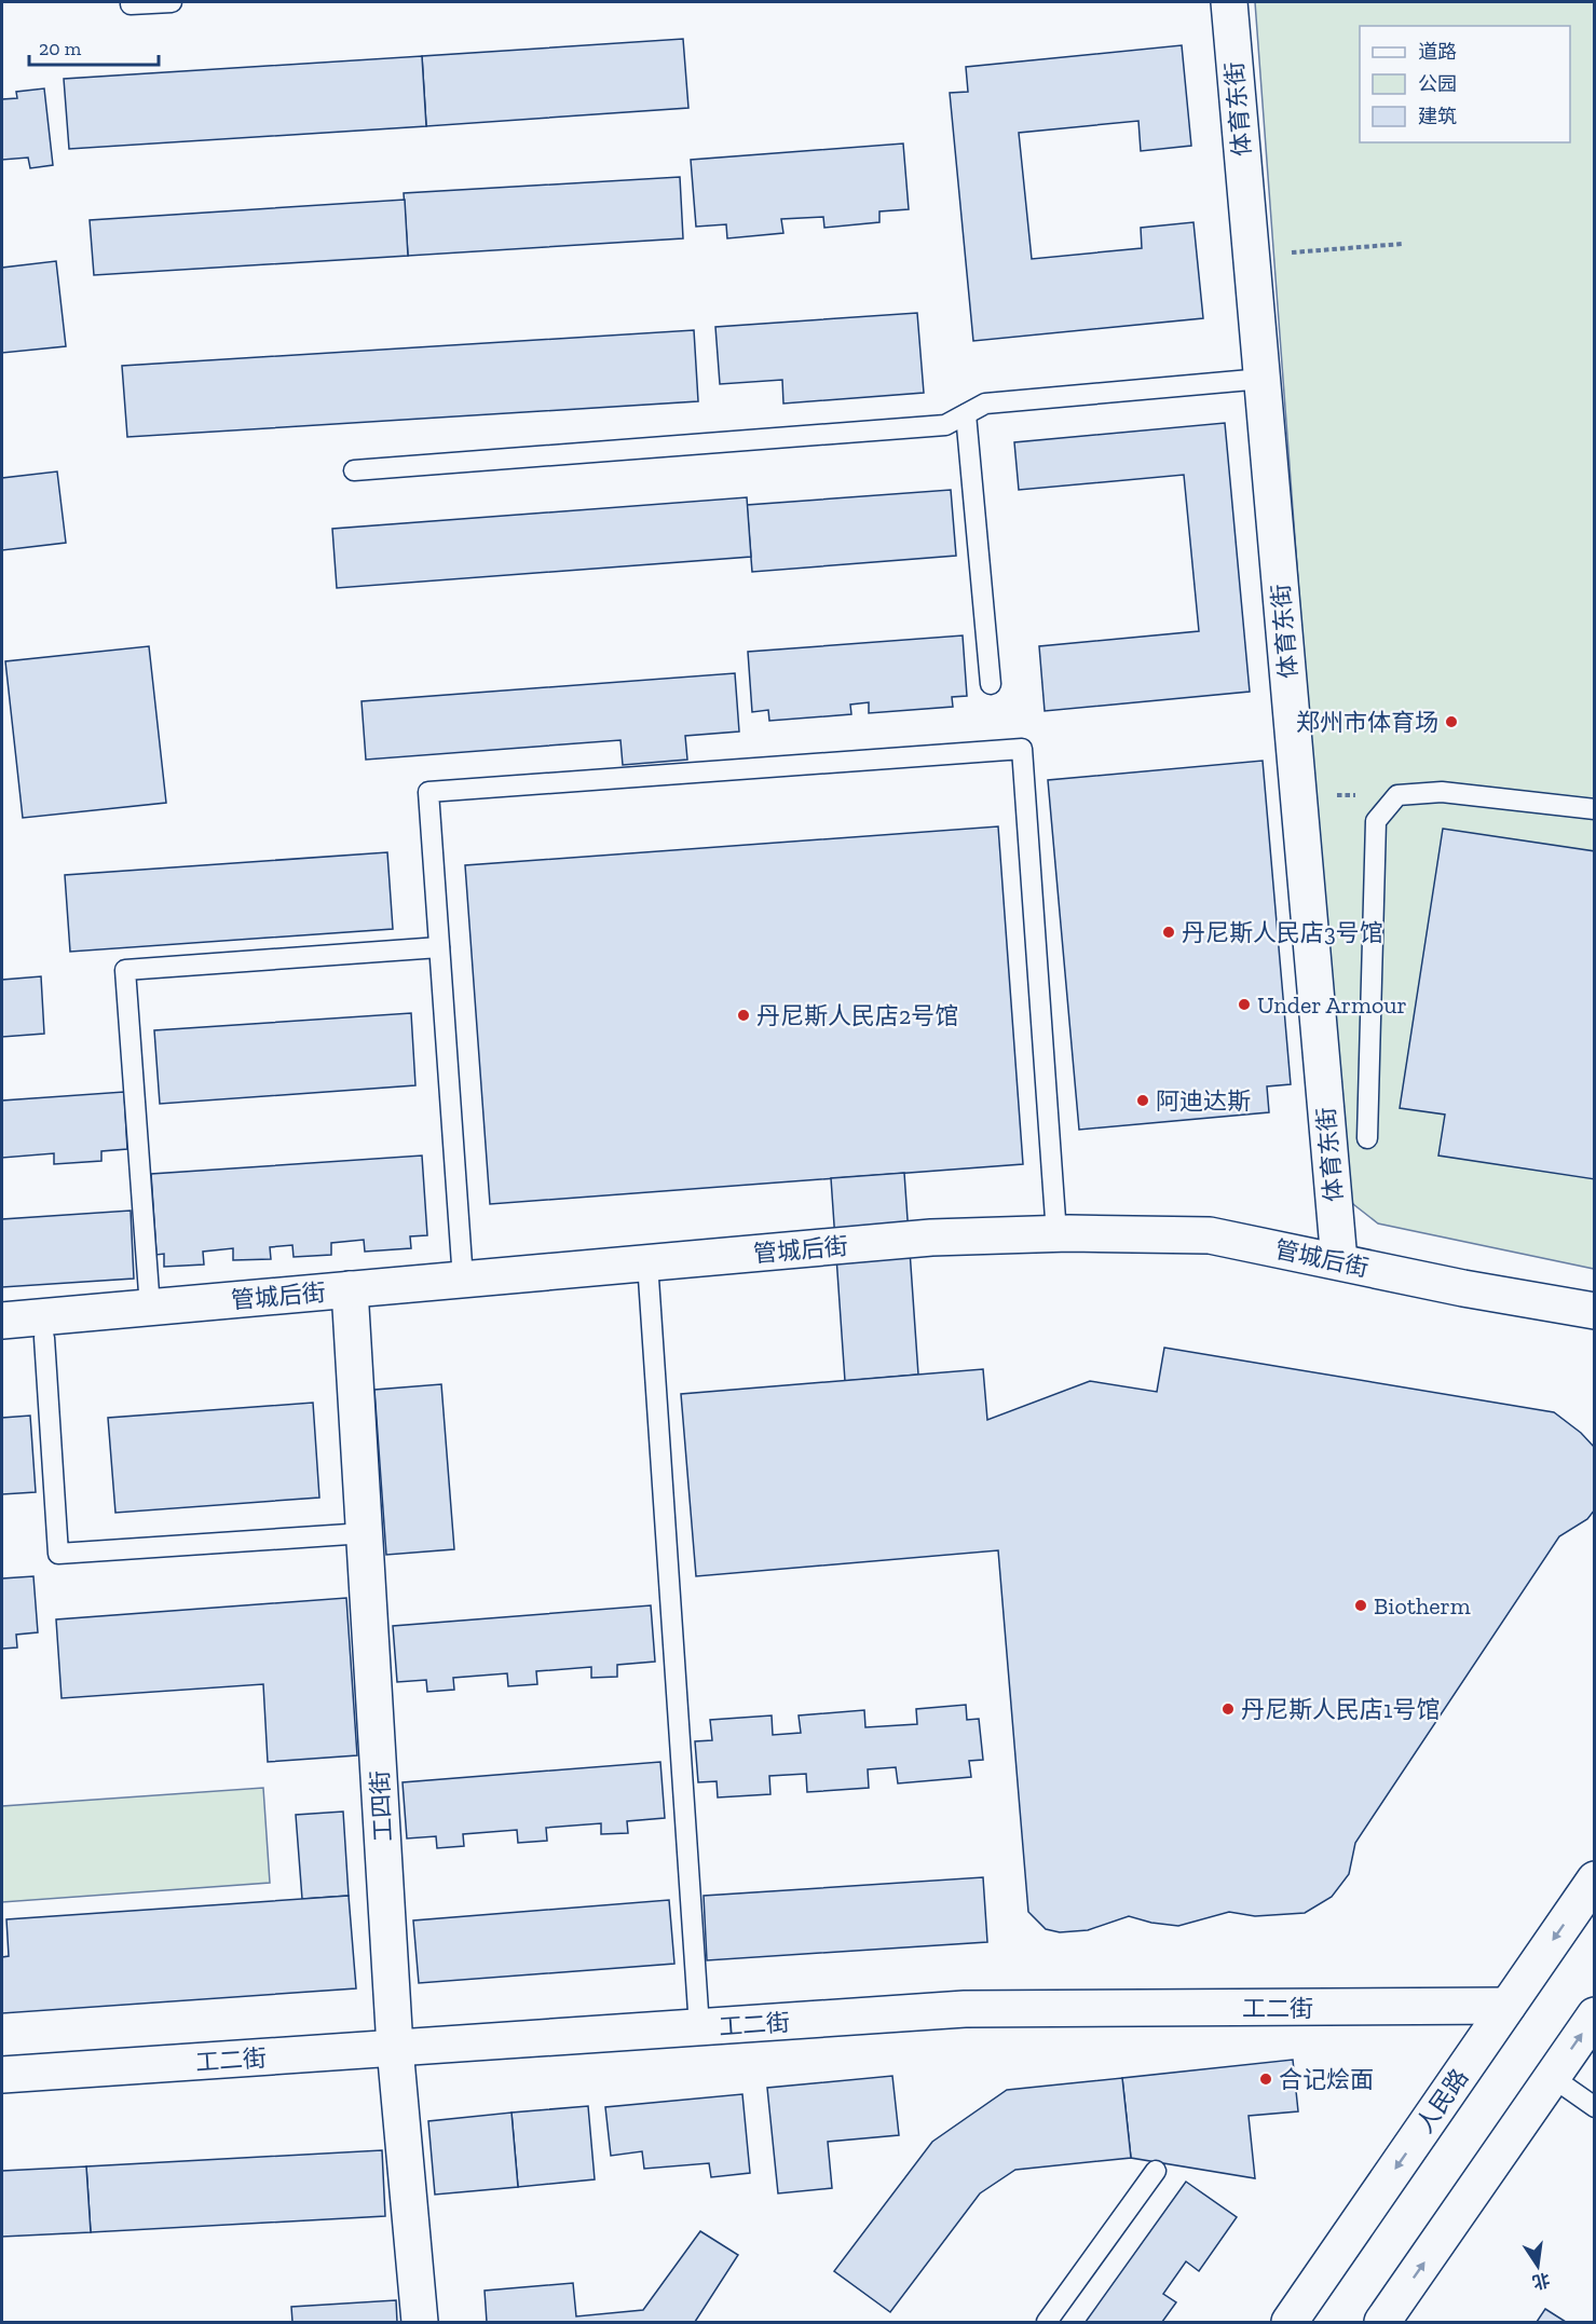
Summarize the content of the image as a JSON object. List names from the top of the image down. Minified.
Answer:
{"streets":{"street":["体育东街","管城后街","工四街","工二街","人民路"]},"crossings":[["体育东街","管城后街"],["管城后街","工四街"],["工四街","工二街"],["工二街","人民路"]],"places":["郑州市体育场","丹尼斯人民店3号馆","Under Armour","丹尼斯人民店2号馆","阿迪达斯","Biotherm","丹尼斯人民店1号馆","合记烩面"],"legend":["道路","公园","建筑"],"scale_bar":"20 m","north":"bottom"}
